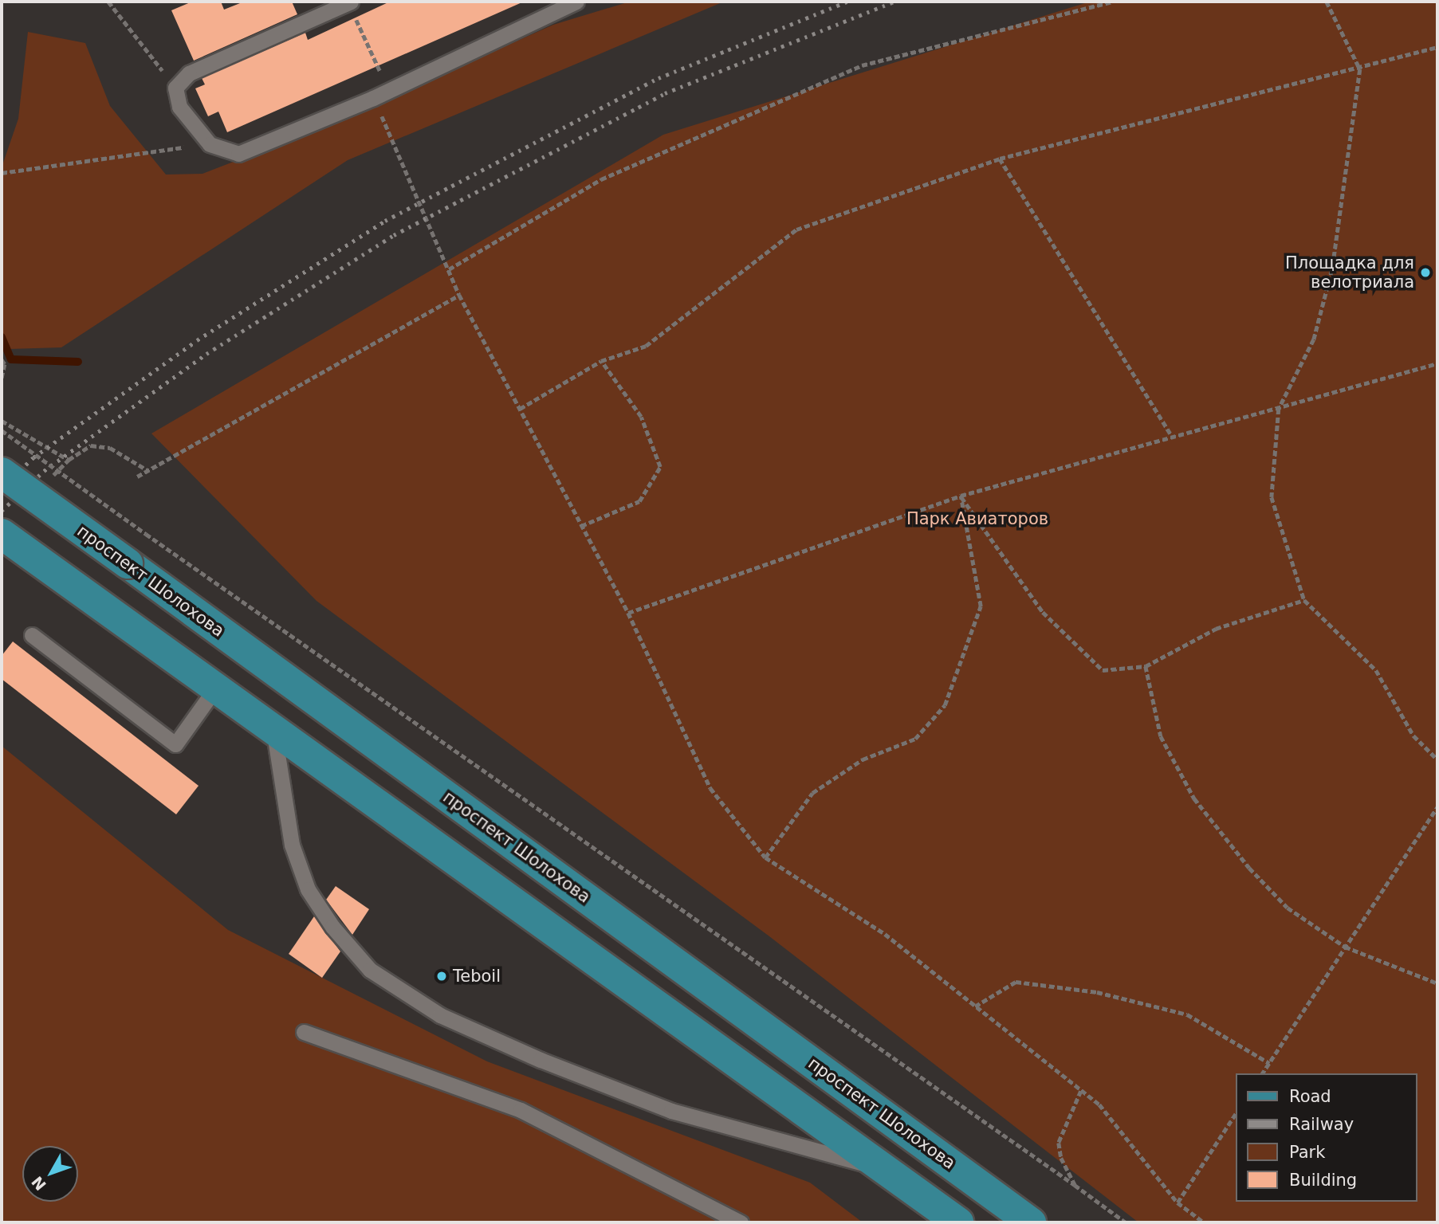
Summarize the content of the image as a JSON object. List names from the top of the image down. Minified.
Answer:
{"streets":{"main road":["проспект Шолохова"]},"parks":["Парк Авиаторов"],"places":["Площадка для велотриала","Teboil"],"legend":["Road","Railway","Park","Building"],"north":"bottom left"}
